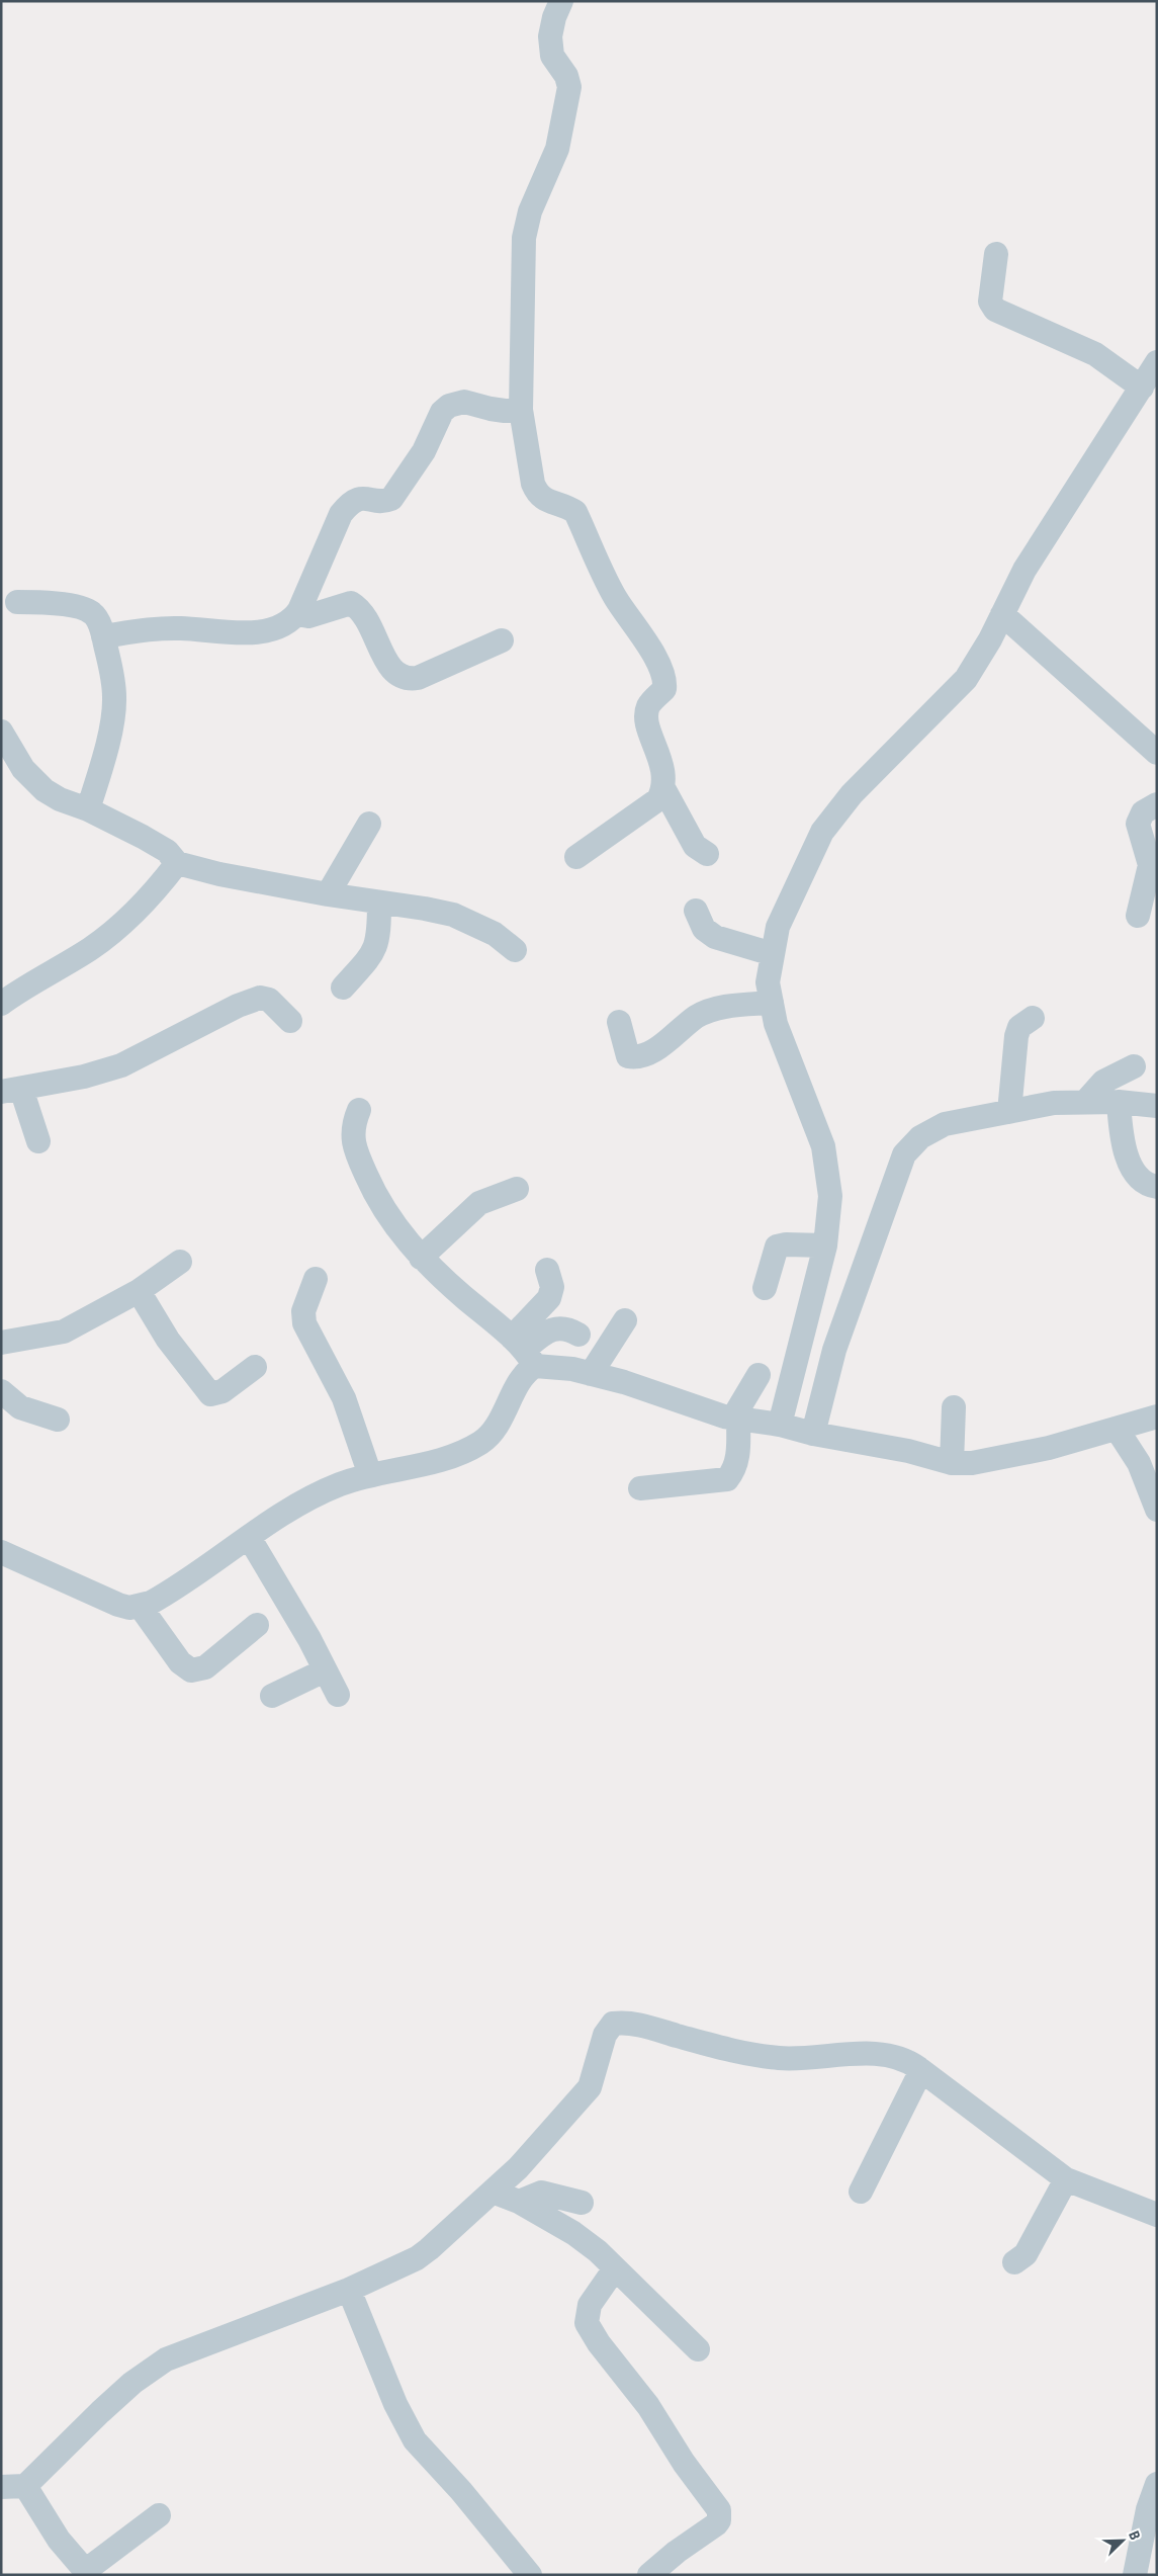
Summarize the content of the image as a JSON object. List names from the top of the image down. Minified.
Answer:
{"north":"top right"}
